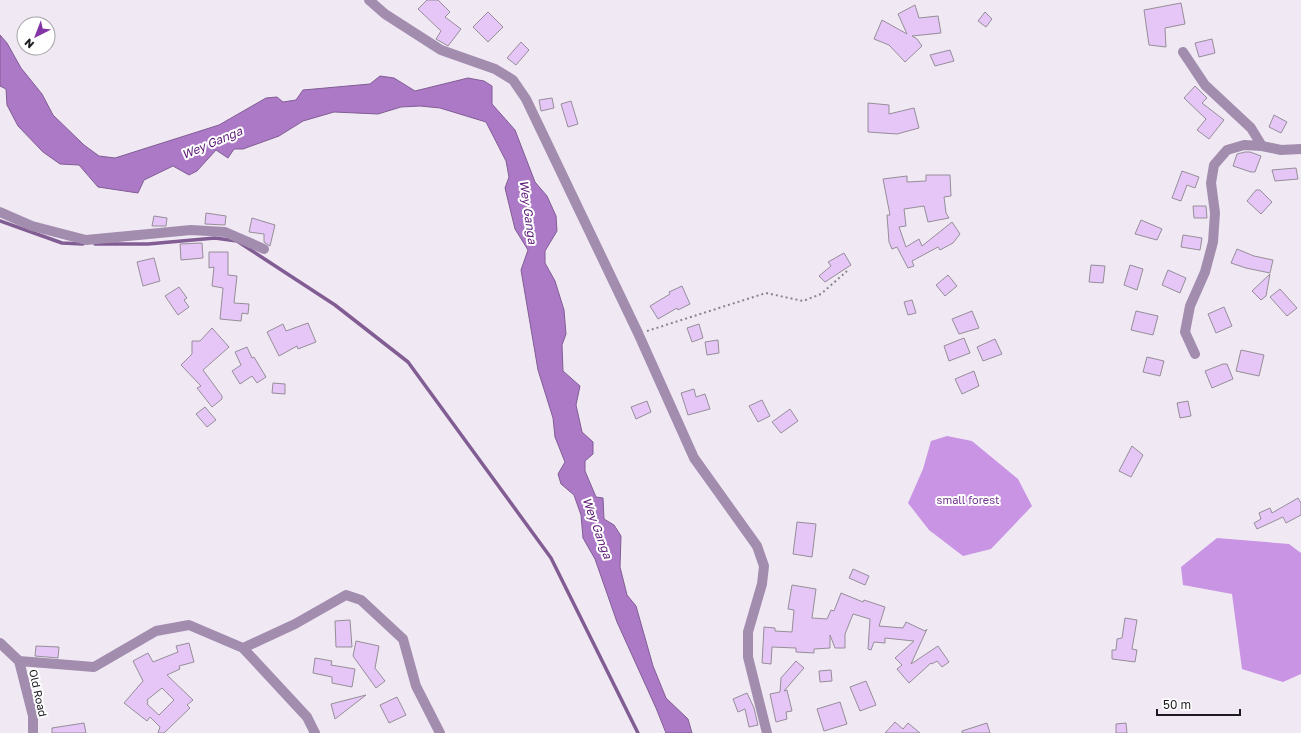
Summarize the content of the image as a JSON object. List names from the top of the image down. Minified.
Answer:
{"streets":{"street":["Old Road"]},"water":["Wey Ganga"],"parks":["small forest"],"scale_bar":"50 m","north":"bottom left"}
